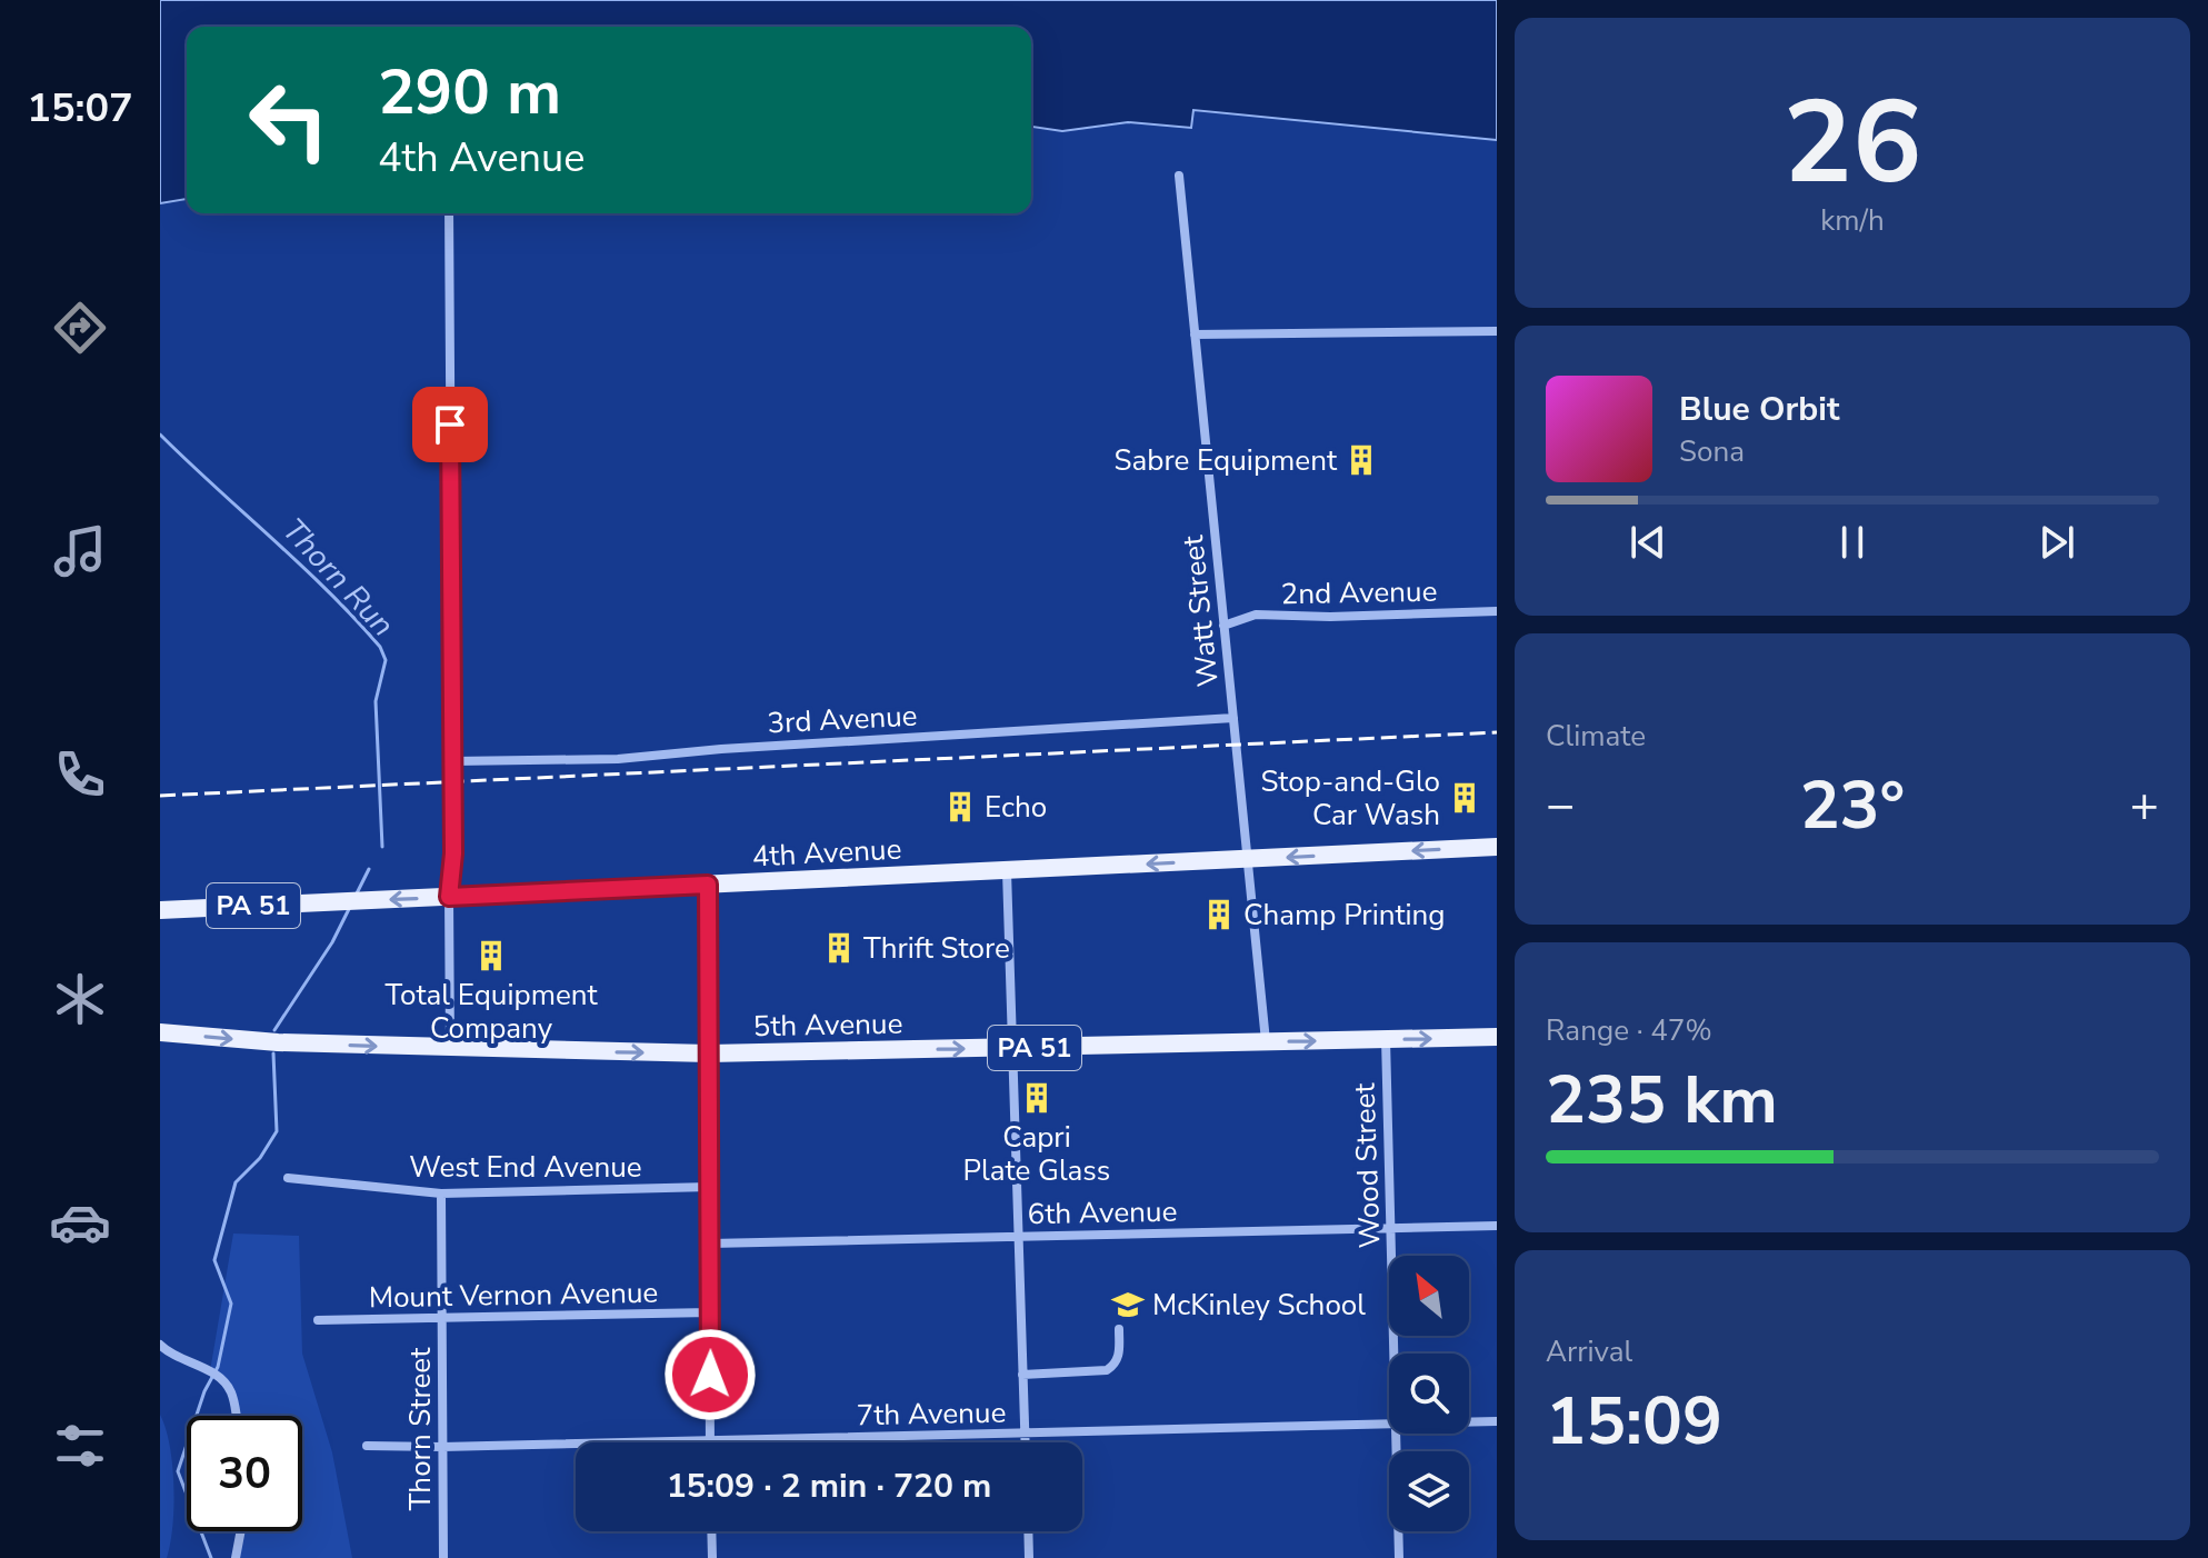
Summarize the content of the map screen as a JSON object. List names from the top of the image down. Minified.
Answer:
{"streets":{"main road":["4th Avenue","PA 51","5th Avenue"],"street":["2nd Avenue","Watt Street","3rd Avenue","Wood Street","West End Avenue","6th Avenue","Mount Vernon Avenue","7th Avenue","Thorn Street"]},"crossings":[["2nd Avenue","Watt Street"],["Watt Street","3rd Avenue"],["Watt Street","4th Avenue"],["Watt Street","5th Avenue"],["5th Avenue","Wood Street"],["Wood Street","6th Avenue"],["West End Avenue","Thorn Street"],["Mount Vernon Avenue","Thorn Street"],["7th Avenue","Thorn Street"]],"one_way":["4th Avenue","5th Avenue"],"water":["Thorn Run"],"places":{"building":["Sabre Equipment","Stop-and-Glo Car Wash","Echo","Champ Printing","Thrift Store","Total Equipment Company","Capri Plate Glass"],"school or university":["McKinley School"]},"north":"top left","page":{"tabs":"15:07","tile":[["26","km/h"],"Climate",["Range · 47%","235 km"],["Arrival","15:09"]],"turn":["290 m","4th Avenue"],"song":["Blue Orbit","Sona"],"heat":["−","23°","+"],"limit":"30","trip":"15:09 · 2 min · 720 m"}}
